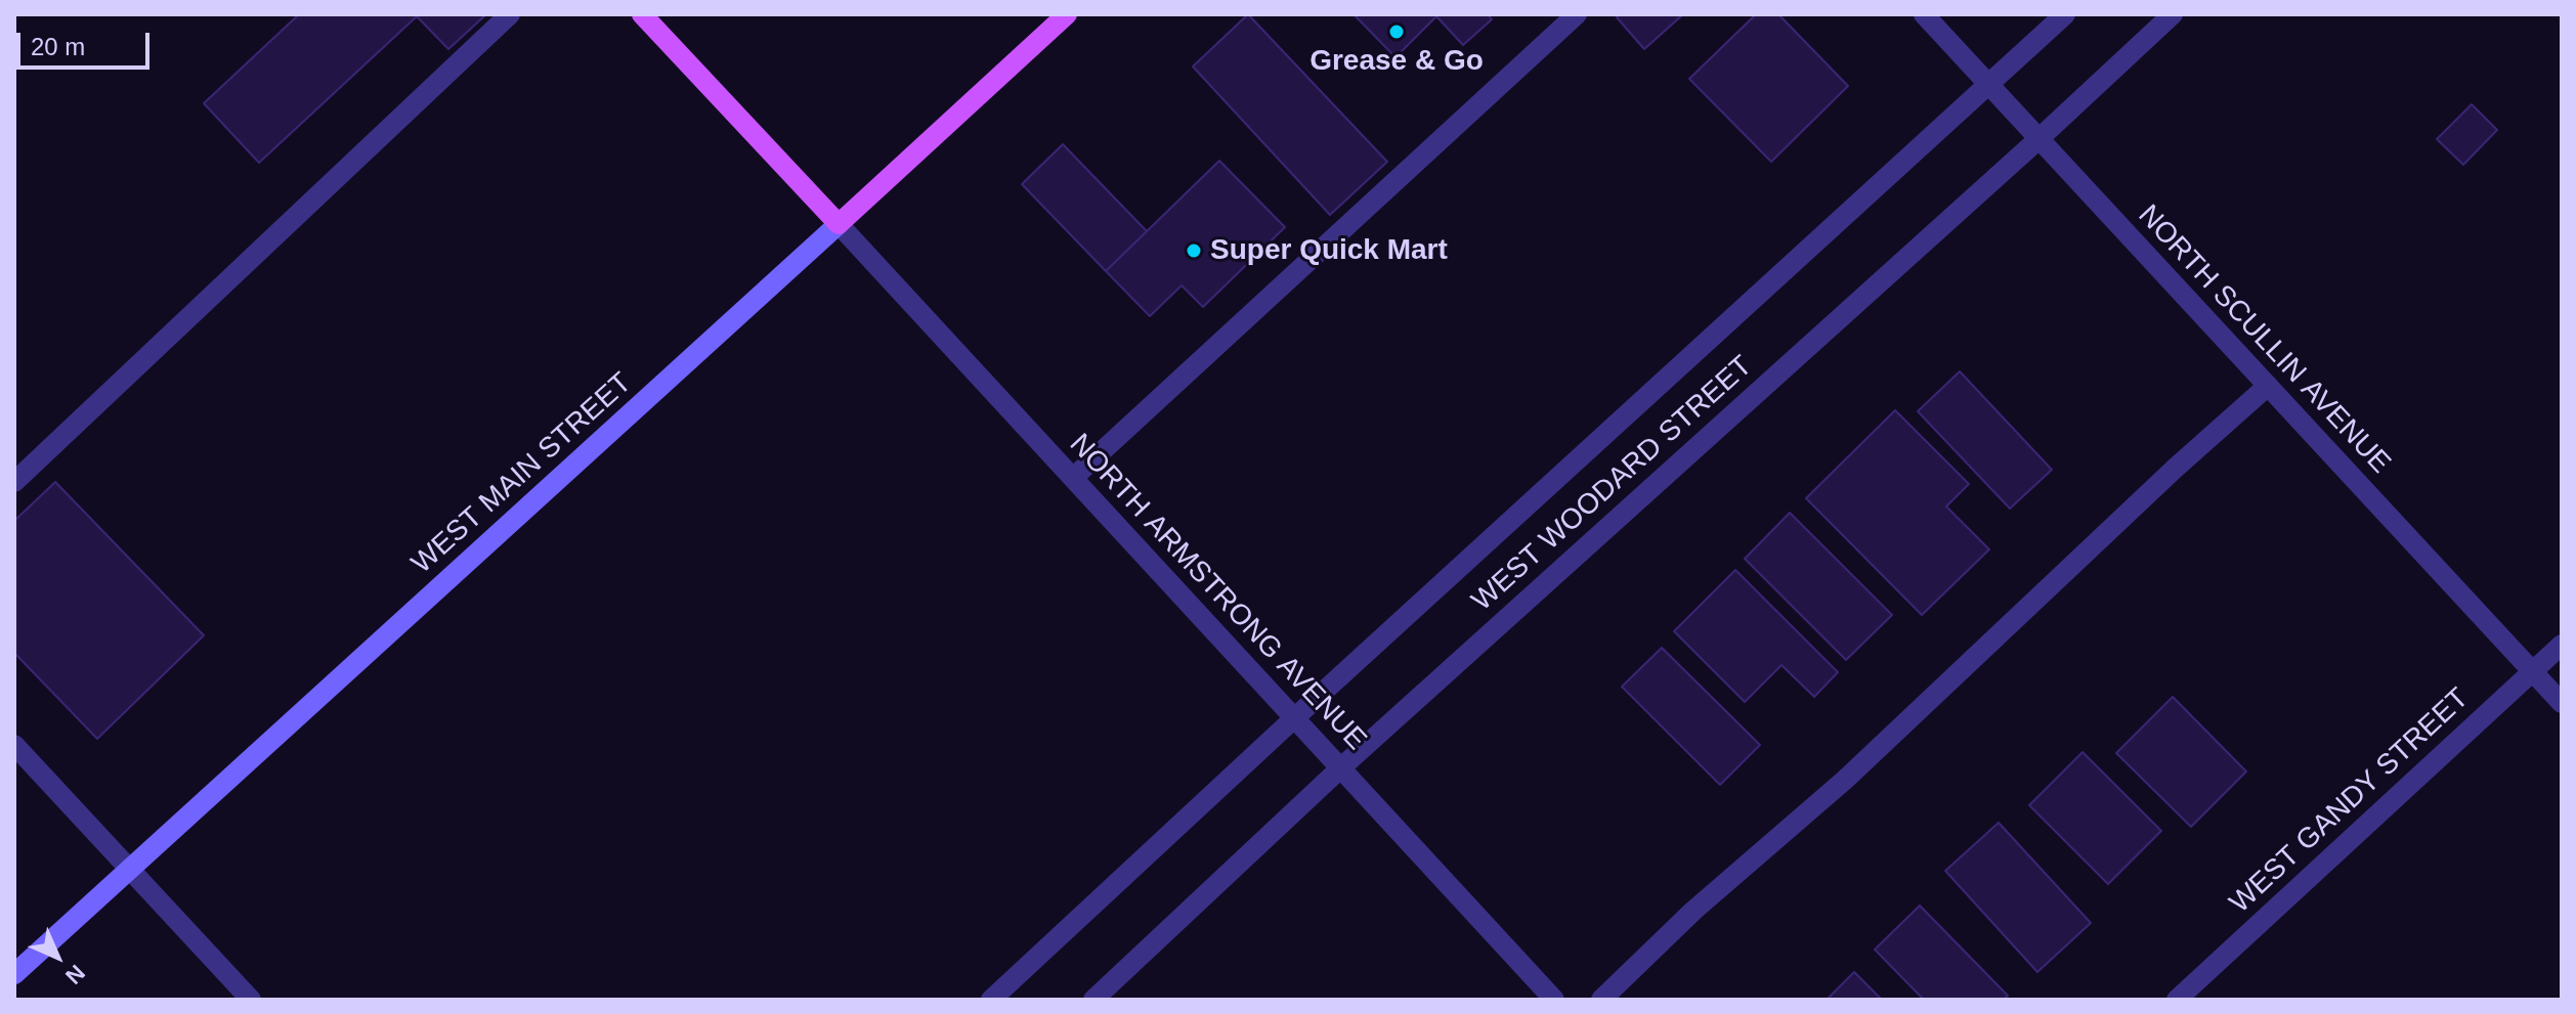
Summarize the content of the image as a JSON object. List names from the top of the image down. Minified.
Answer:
{"streets":{"main road":["WEST MAIN STREET"],"street":["NORTH SCULLIN AVENUE","WEST WOODARD STREET","NORTH ARMSTRONG AVENUE","WEST GANDY STREET"]},"crossings":[["NORTH SCULLIN AVENUE","WEST WOODARD STREET"],["NORTH SCULLIN AVENUE","WEST GANDY STREET"],["WEST MAIN STREET","NORTH ARMSTRONG AVENUE"],["WEST WOODARD STREET","NORTH ARMSTRONG AVENUE"]],"places":["Grease & Go","Super Quick Mart"],"scale_bar":"20 m","north":"bottom right"}
